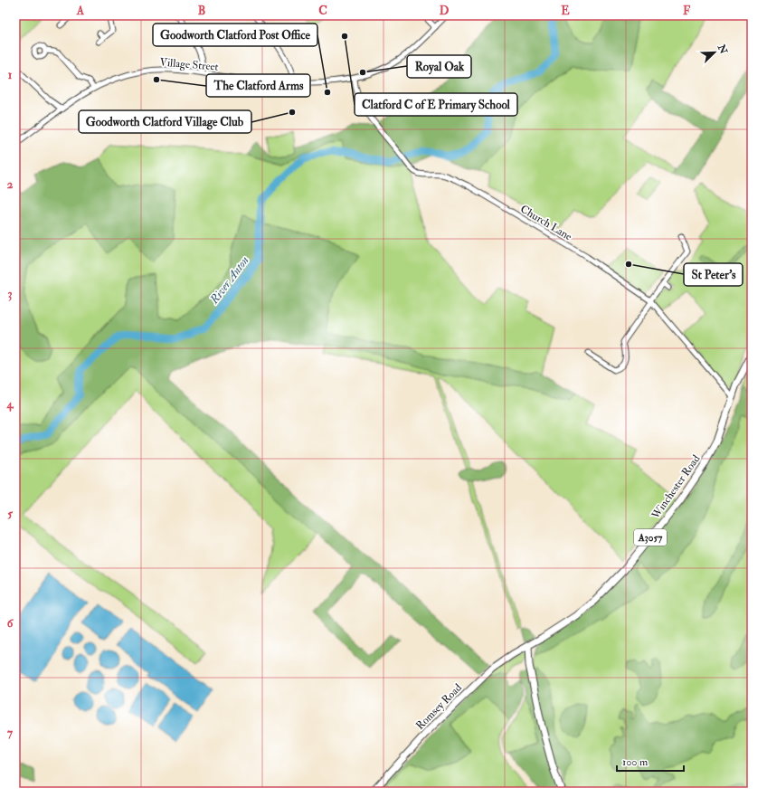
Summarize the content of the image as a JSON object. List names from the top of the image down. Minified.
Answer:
{"streets":{"main road":["Winchester Road","A3057","Romsey Road"],"street":["Village Street","Church Lane"]},"crossings":[["Village Street","Church Lane"],["Church Lane","Winchester Road"],["Winchester Road","Romsey Road"]],"water":["River Anton"],"places":["Clatford C of E Primary School","Royal Oak","The Clatford Arms","Goodworth Clatford Post Office","Goodworth Clatford Village Club","St Peter's"],"scale_bar":"100 m","north":"top right","grid":{"columns":["A","B","C","D","E","F"],"rows":["1","2","3","4","5","6","7"]}}
